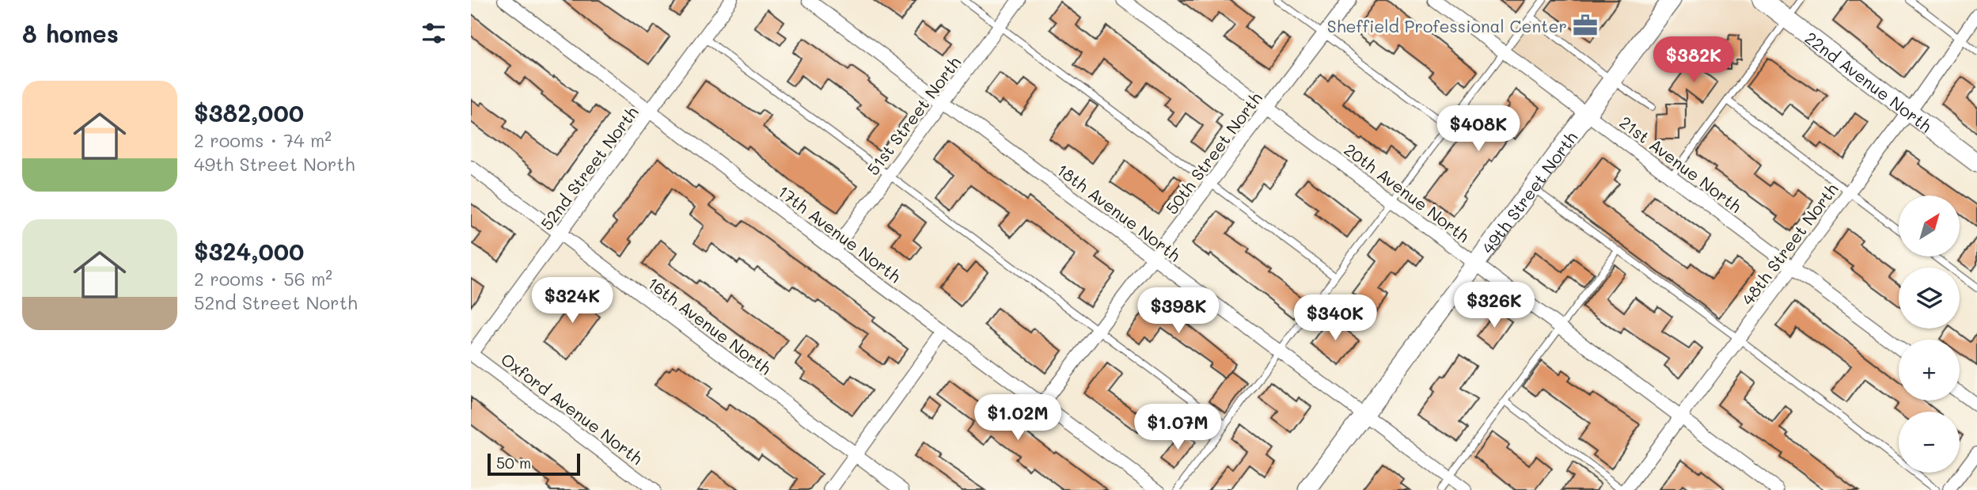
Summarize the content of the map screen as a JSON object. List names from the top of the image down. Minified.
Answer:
{"streets":{"main road":["22nd Avenue North","49th Street North"],"street":["51st Street North","50th Street North","21st Avenue North","52nd Street North","20th Avenue North","18th Avenue North","17th Avenue North","48th Street North","16th Avenue North","Oxford Avenue North"]},"crossings":[["22nd Avenue North","48th Street North"],["51st Street North","18th Avenue North"],["51st Street North","17th Avenue North"],["50th Street North","20th Avenue North"],["50th Street North","18th Avenue North"],["50th Street North","17th Avenue North"],["21st Avenue North","49th Street North"],["21st Avenue North","48th Street North"],["52nd Street North","17th Avenue North"],["52nd Street North","16th Avenue North"],["52nd Street North","Oxford Avenue North"],["49th Street North","20th Avenue North"],["49th Street North","18th Avenue North"],["20th Avenue North","48th Street North"]],"places":{"office":["Sheffield Professional Center"]},"scale_bar":"50 m","north":"top right","page":{"heading":"8 homes","price":["$382K","$408K","$324K","$326K","$398K","$340K","$1.02M","$1.07M"],"list":[{"name":"$382,000","note":"2 rooms · 74 m² · 49th Street North"},{"name":"$324,000","note":"2 rooms · 56 m² · 52nd Street North"}],"map_buttons":["+","−"],"scale":"50 m"}}
